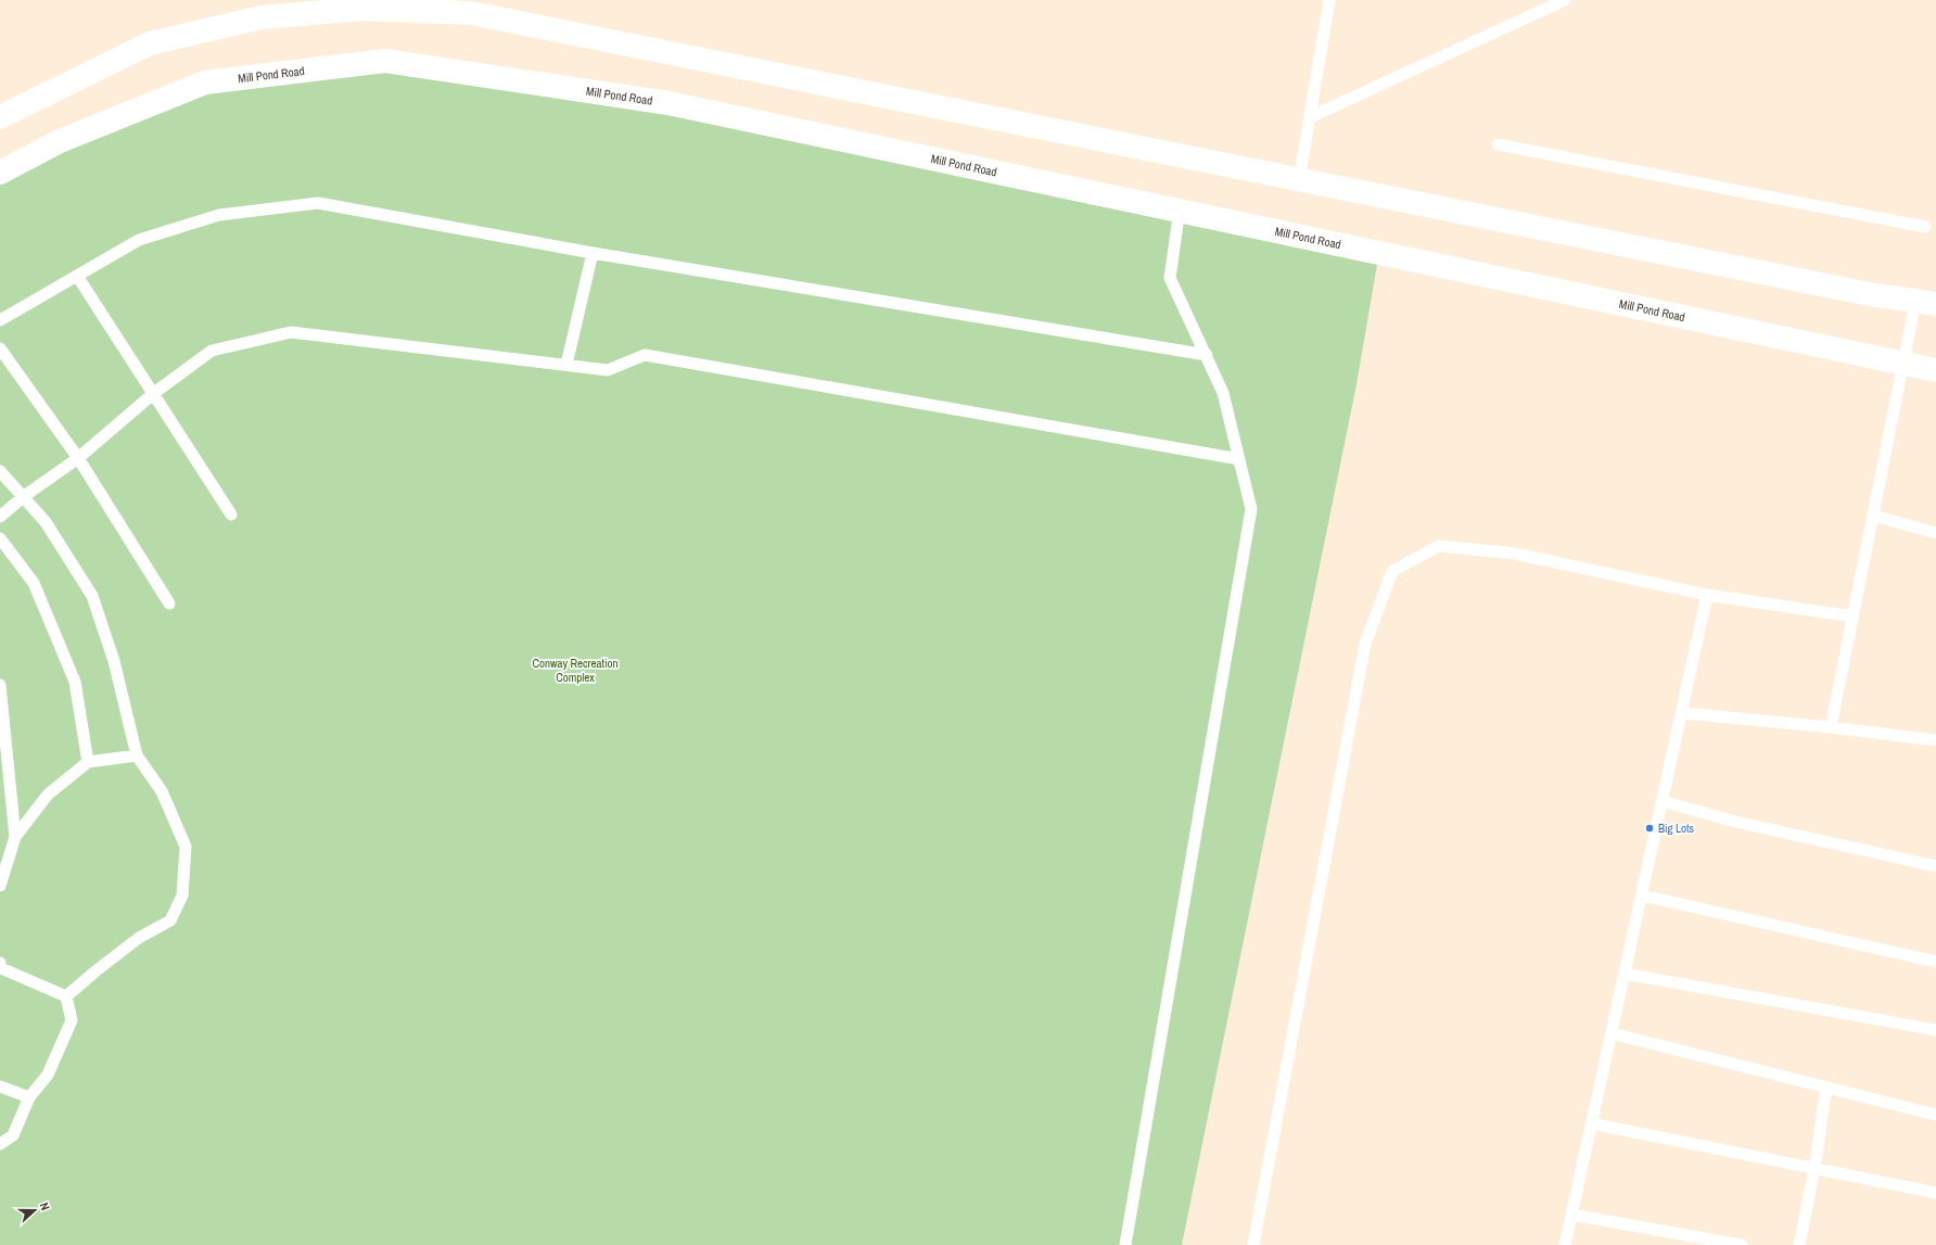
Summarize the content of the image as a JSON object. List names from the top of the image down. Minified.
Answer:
{"streets":{"main road":["Mill Pond Road"]},"parks":["Conway Recreation Complex"],"places":["Big Lots"],"north":"right"}
